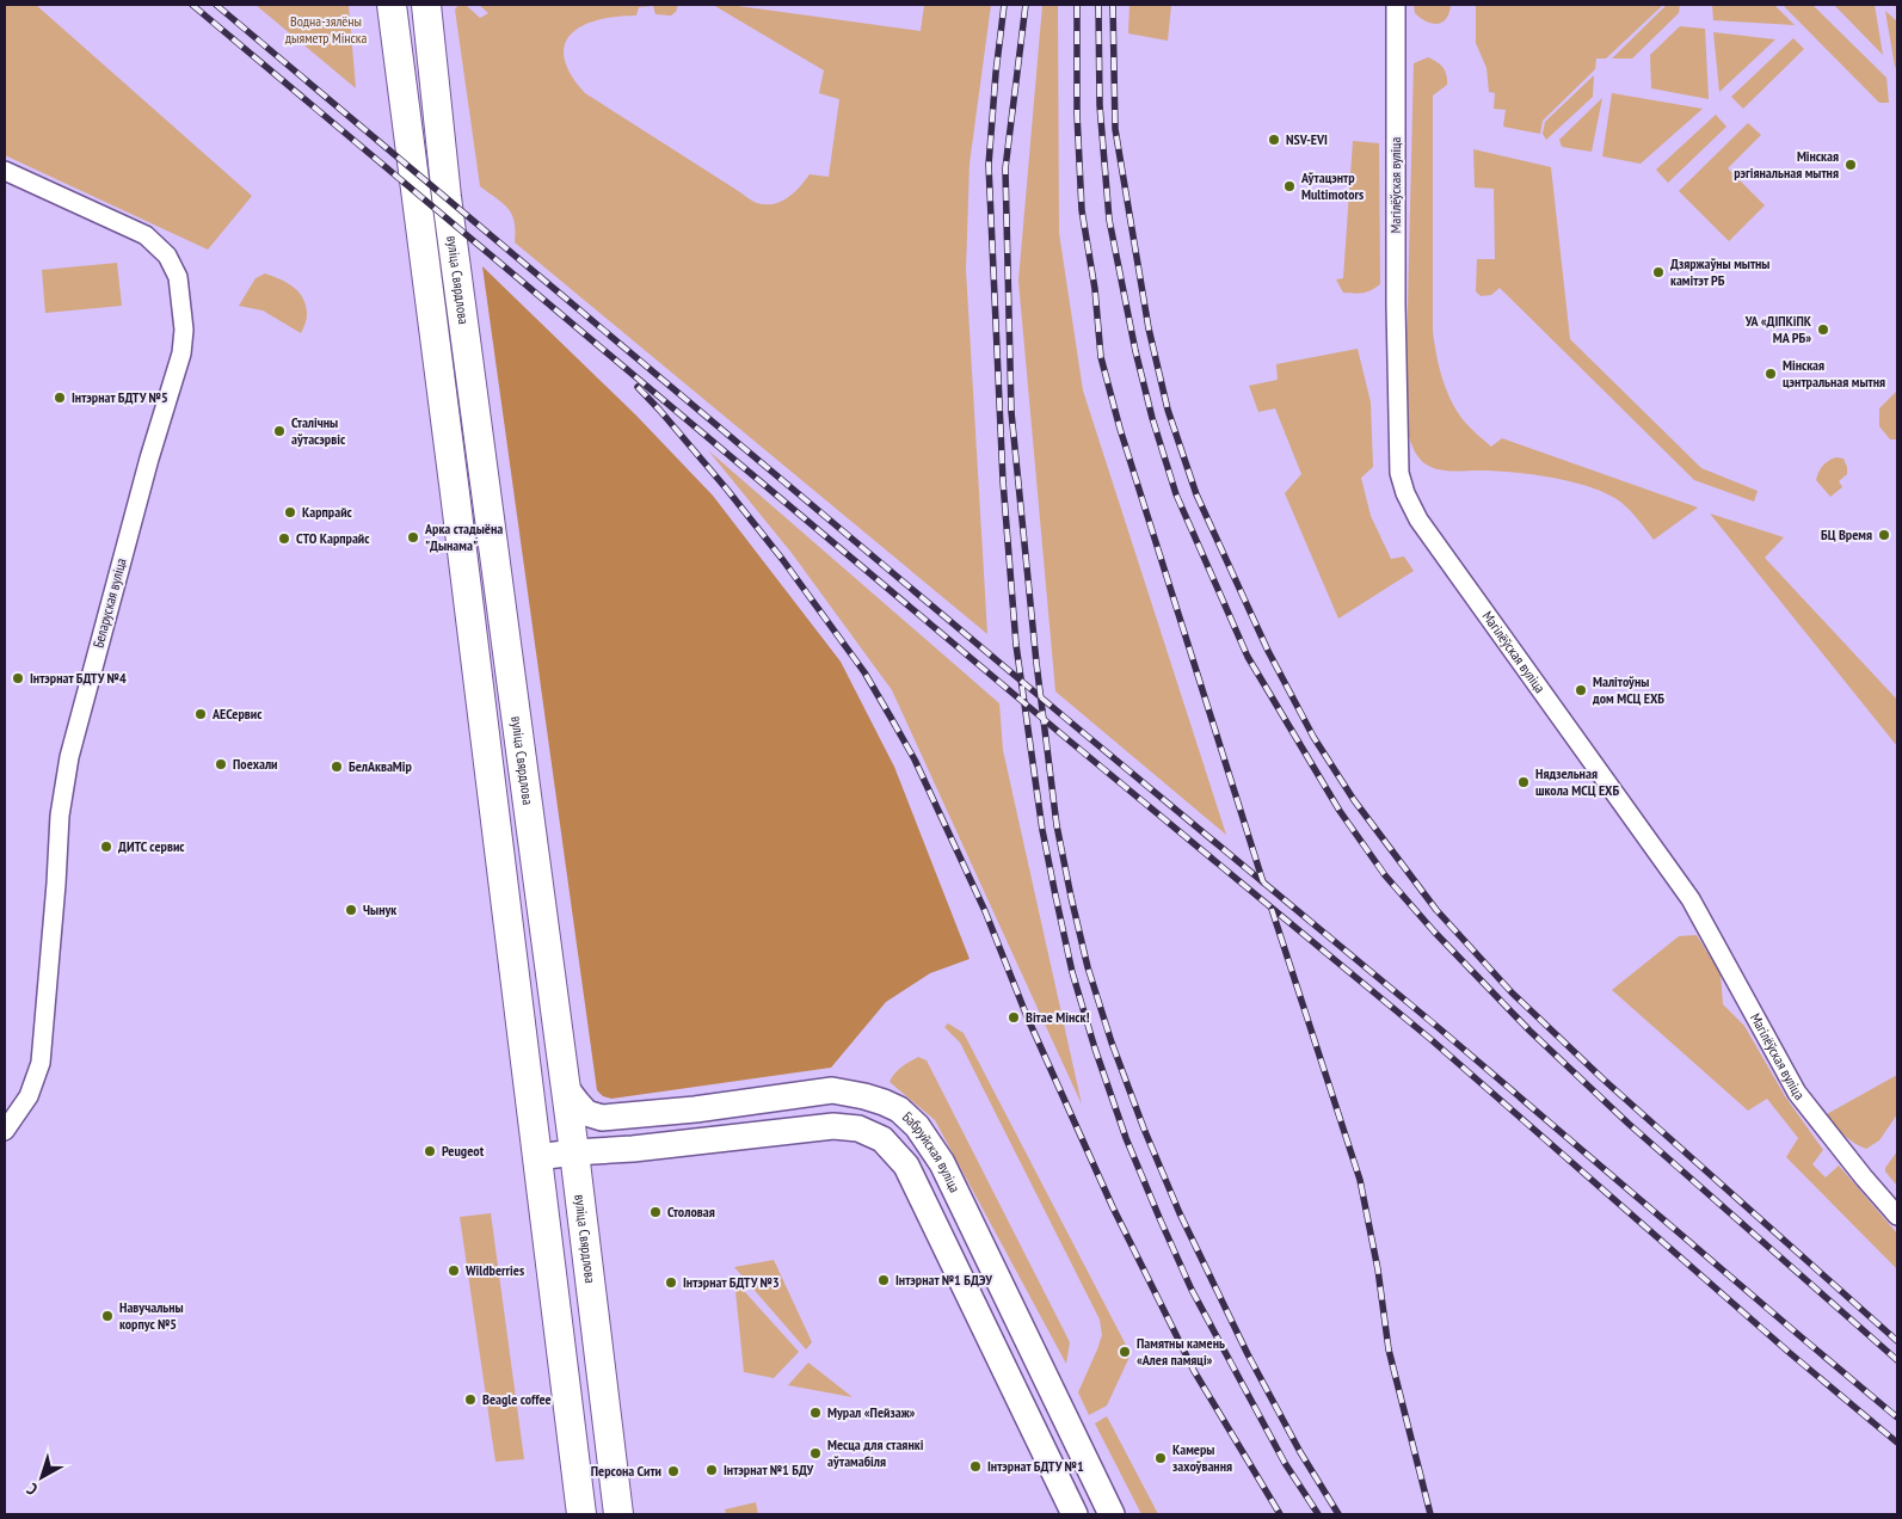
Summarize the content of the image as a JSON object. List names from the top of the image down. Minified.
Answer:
{"streets":{"main road":["вуліца Свярдлова","Бабруйская вуліца"],"street":["Магілёўская вуліца","Беларуская вуліца"]},"crossings":[["вуліца Свярдлова","Бабруйская вуліца"]],"parks":["Водна-зялёны дыяметр Мінска"],"places":["NSV-EVI","Мінская рэгіянальная мытня","Аўтацэнтр Multimotors","Дзяржаўны мытны камітэт РБ","УА «ДІПКіПК МА РБ»","Мінская цэнтральная мытня","Інтэрнат БДТУ №5","Сталічны аўтасэрвіс","Карпрайс","БЦ Время","Арка стадыёна \"Дынама\"","СТО Карпрайс","Інтэрнат БДТУ №4","Малітоўны дом МСЦ ЕХБ","АЕСервис","Поехали","БелАкваМір","Нядзельная школа МСЦ ЕХБ","ДИТС сервис","Чынук","Вітае Мінск!","Peugeot","Столовая","Wildberries","Інтэрнат №1 БДЭУ","Інтэрнат БДТУ №3","Навучальны корпус №5","Памятны камень «Алея памяці»","Beagle coffee","Мурал «Пейзаж»","Месца для стаянкі аўтамабіля","Камеры захоўвання","Інтэрнат БДТУ №1","Інтэрнат №1 БДУ","Персона Сити"],"north":"bottom left"}
